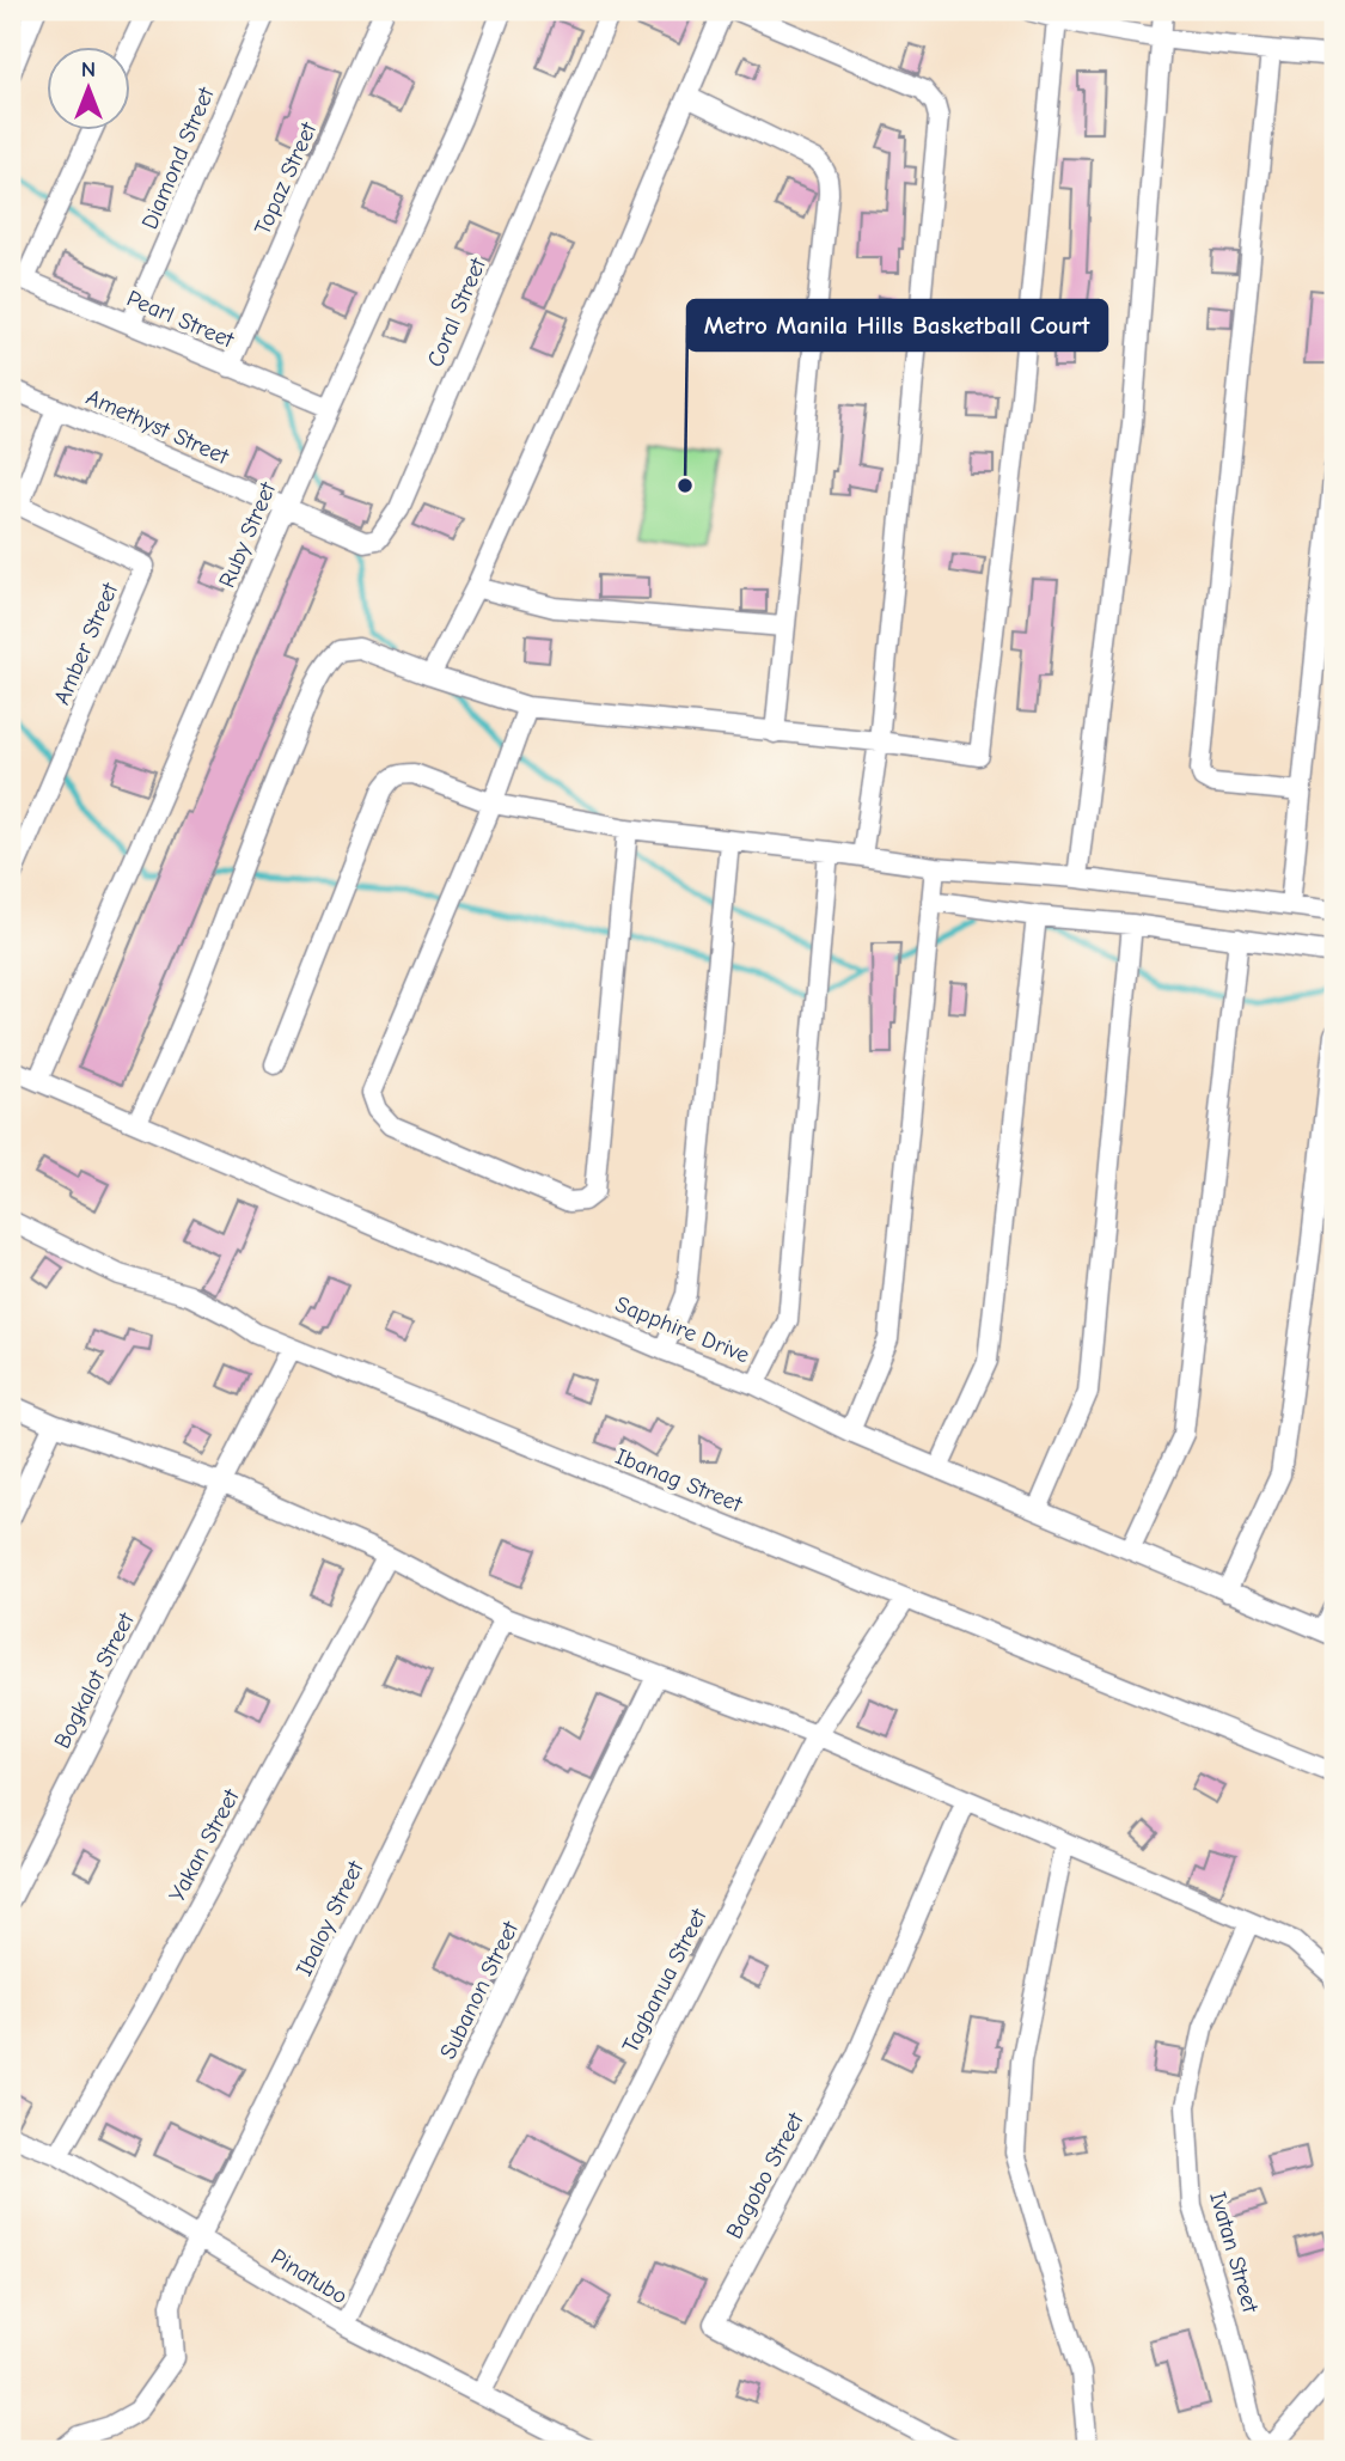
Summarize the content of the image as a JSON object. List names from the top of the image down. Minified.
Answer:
{"streets":{"street":["Diamond Street","Topaz Street","Coral Street","Pearl Street","Amethyst Street","Ruby Street","Amber Street","Sapphire Drive","Ibanag Street","Bogkalot Street","Yakan Street","Ibaloy Street","Tagbanua Street","Subanon Street","Bagobo Street","Ivatan Street","Pinatubo"]},"crossings":[["Diamond Street","Pearl Street"],["Topaz Street","Pearl Street"],["Coral Street","Amethyst Street"],["Coral Street","Ruby Street"],["Pearl Street","Ruby Street"],["Amethyst Street","Ruby Street"],["Ruby Street","Sapphire Drive"],["Ibanag Street","Bogkalot Street"],["Ibanag Street","Tagbanua Street"],["Yakan Street","Pinatubo"],["Ibaloy Street","Pinatubo"],["Tagbanua Street","Pinatubo"],["Subanon Street","Pinatubo"]],"places":["Metro Manila Hills Basketball Court"],"north":"top"}
